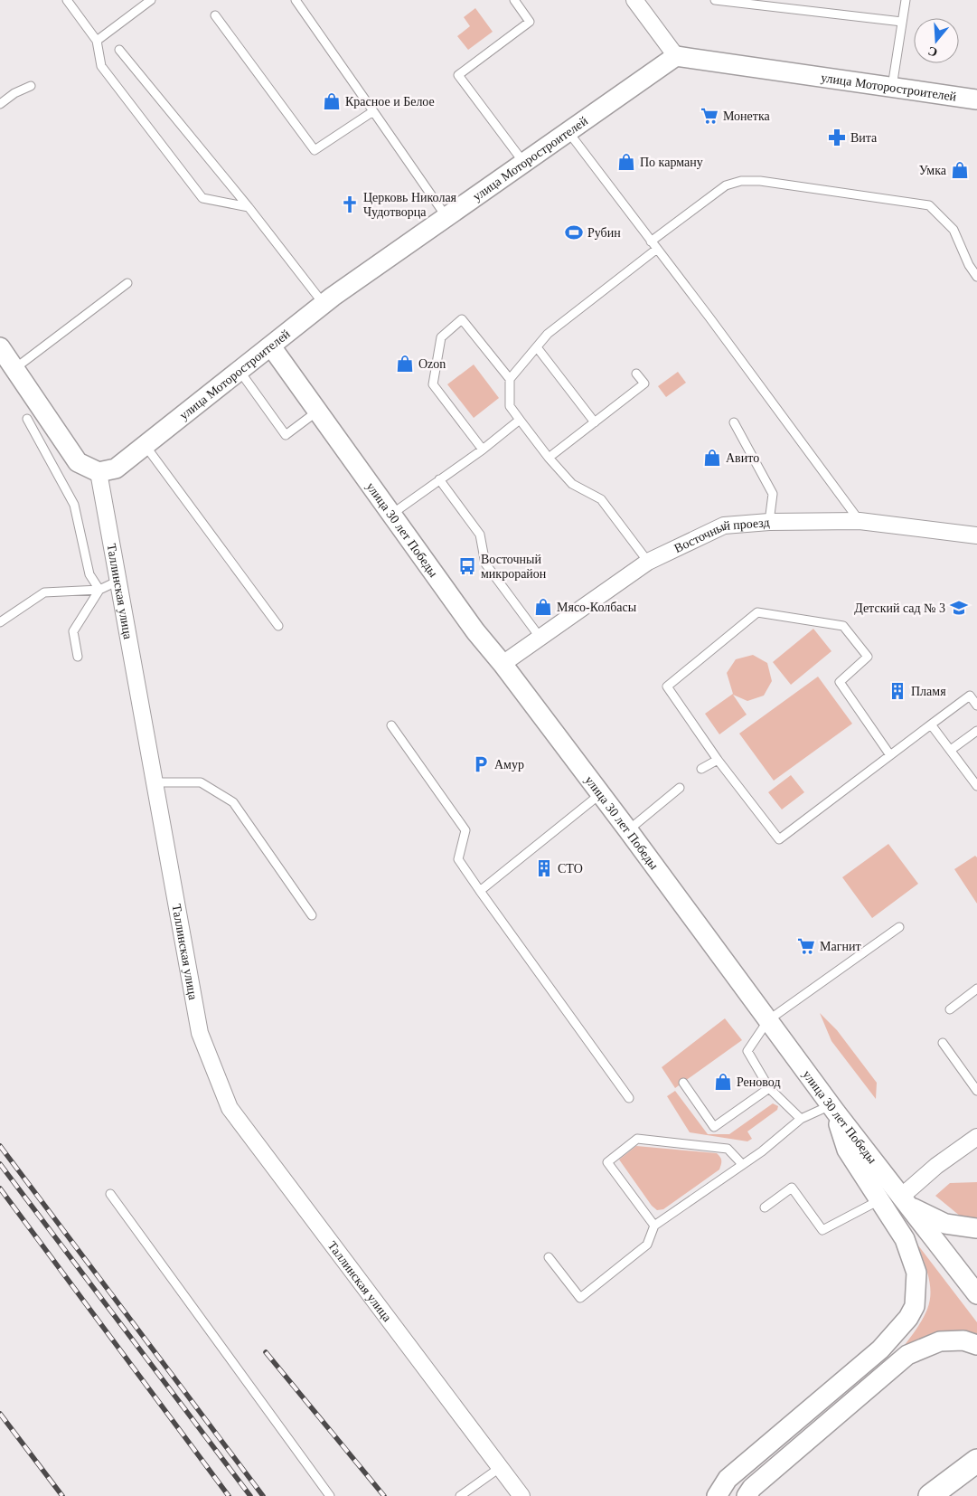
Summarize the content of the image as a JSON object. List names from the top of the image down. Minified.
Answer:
{"streets":{"street":["улица Моторостроителей","улица 30 лет Победы","Восточный проезд","Таллинская улица"]},"crossings":[["улица Моторостроителей","улица 30 лет Победы"],["улица Моторостроителей","Таллинская улица"],["улица 30 лет Победы","Восточный проезд"]],"places":{"shop":["Красное и Белое","По карману","Умка","Ozon","Авито","Мясо-Колбасы","Реновод"],"supermarket":["Монетка","Магнит"],"pharmacy":["Вита"],"church":["Церковь Николая Чудотворца"],"sports":["Рубин"],"bus stop":["Восточный микрорайон"],"school or university":["Детский сад № 3"],"building":["Пламя","СТО"],"parking":["Амур"]},"north":"bottom"}
